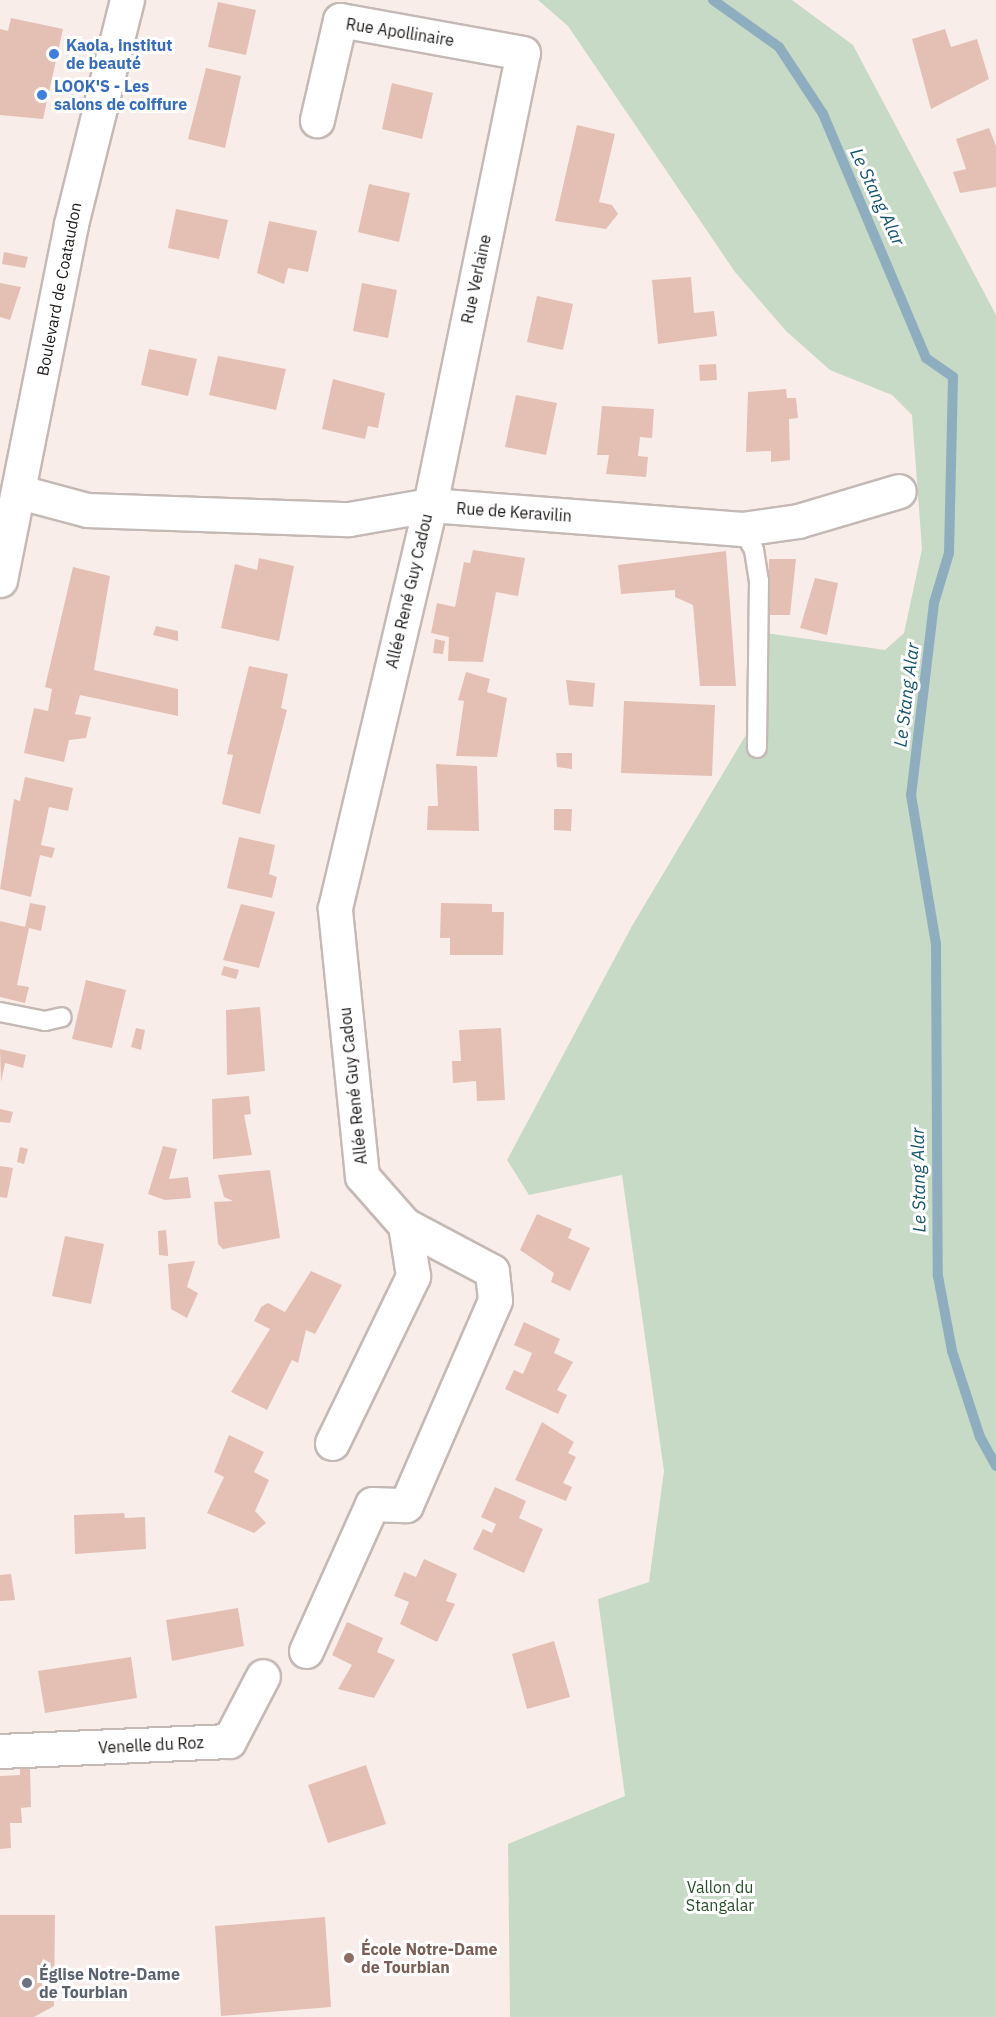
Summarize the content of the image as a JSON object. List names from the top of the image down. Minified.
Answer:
{"streets":{"street":["Rue Apollinaire","Rue Verlaine","Boulevard de Coataudon","Rue de Keravilin","Allée René Guy Cadou","Venelle du Roz"]},"crossings":[["Rue Apollinaire","Rue Verlaine"],["Rue Verlaine","Rue de Keravilin"],["Rue Verlaine","Allée René Guy Cadou"],["Boulevard de Coataudon","Rue de Keravilin"],["Rue de Keravilin","Allée René Guy Cadou"]],"water":["Le Stang Alar"],"parks":["Vallon du Stangalar"],"places":["Kaola, institut de beauté","LOOK'S - Les salons de coiffure","École Notre-Dame de Tourbian","Église Notre-Dame de Tourbian"]}
